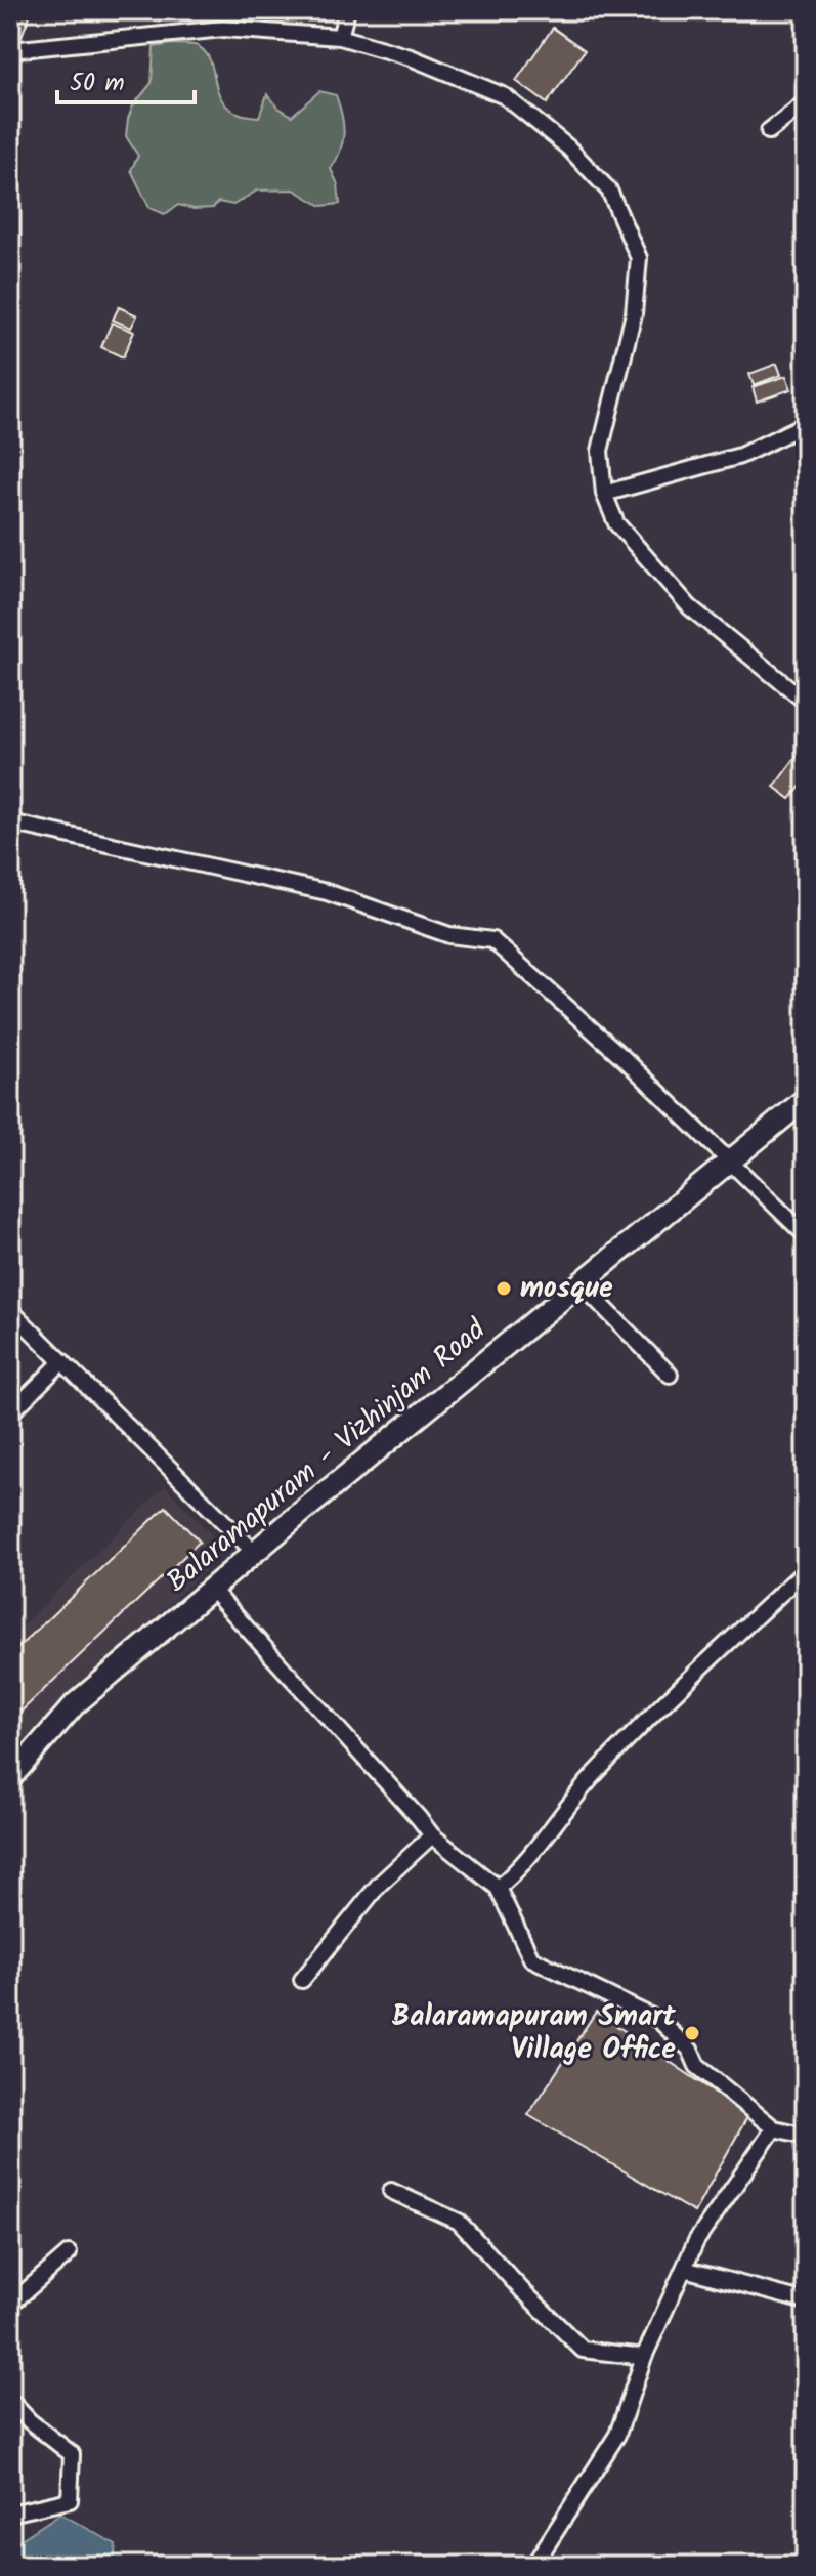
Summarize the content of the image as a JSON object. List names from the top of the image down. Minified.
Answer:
{"streets":{"main road":["Balaramapuram - Vizhinjam Road"]},"places":["mosque","Balaramapuram Smart Village Office"],"scale_bar":"50 m"}
